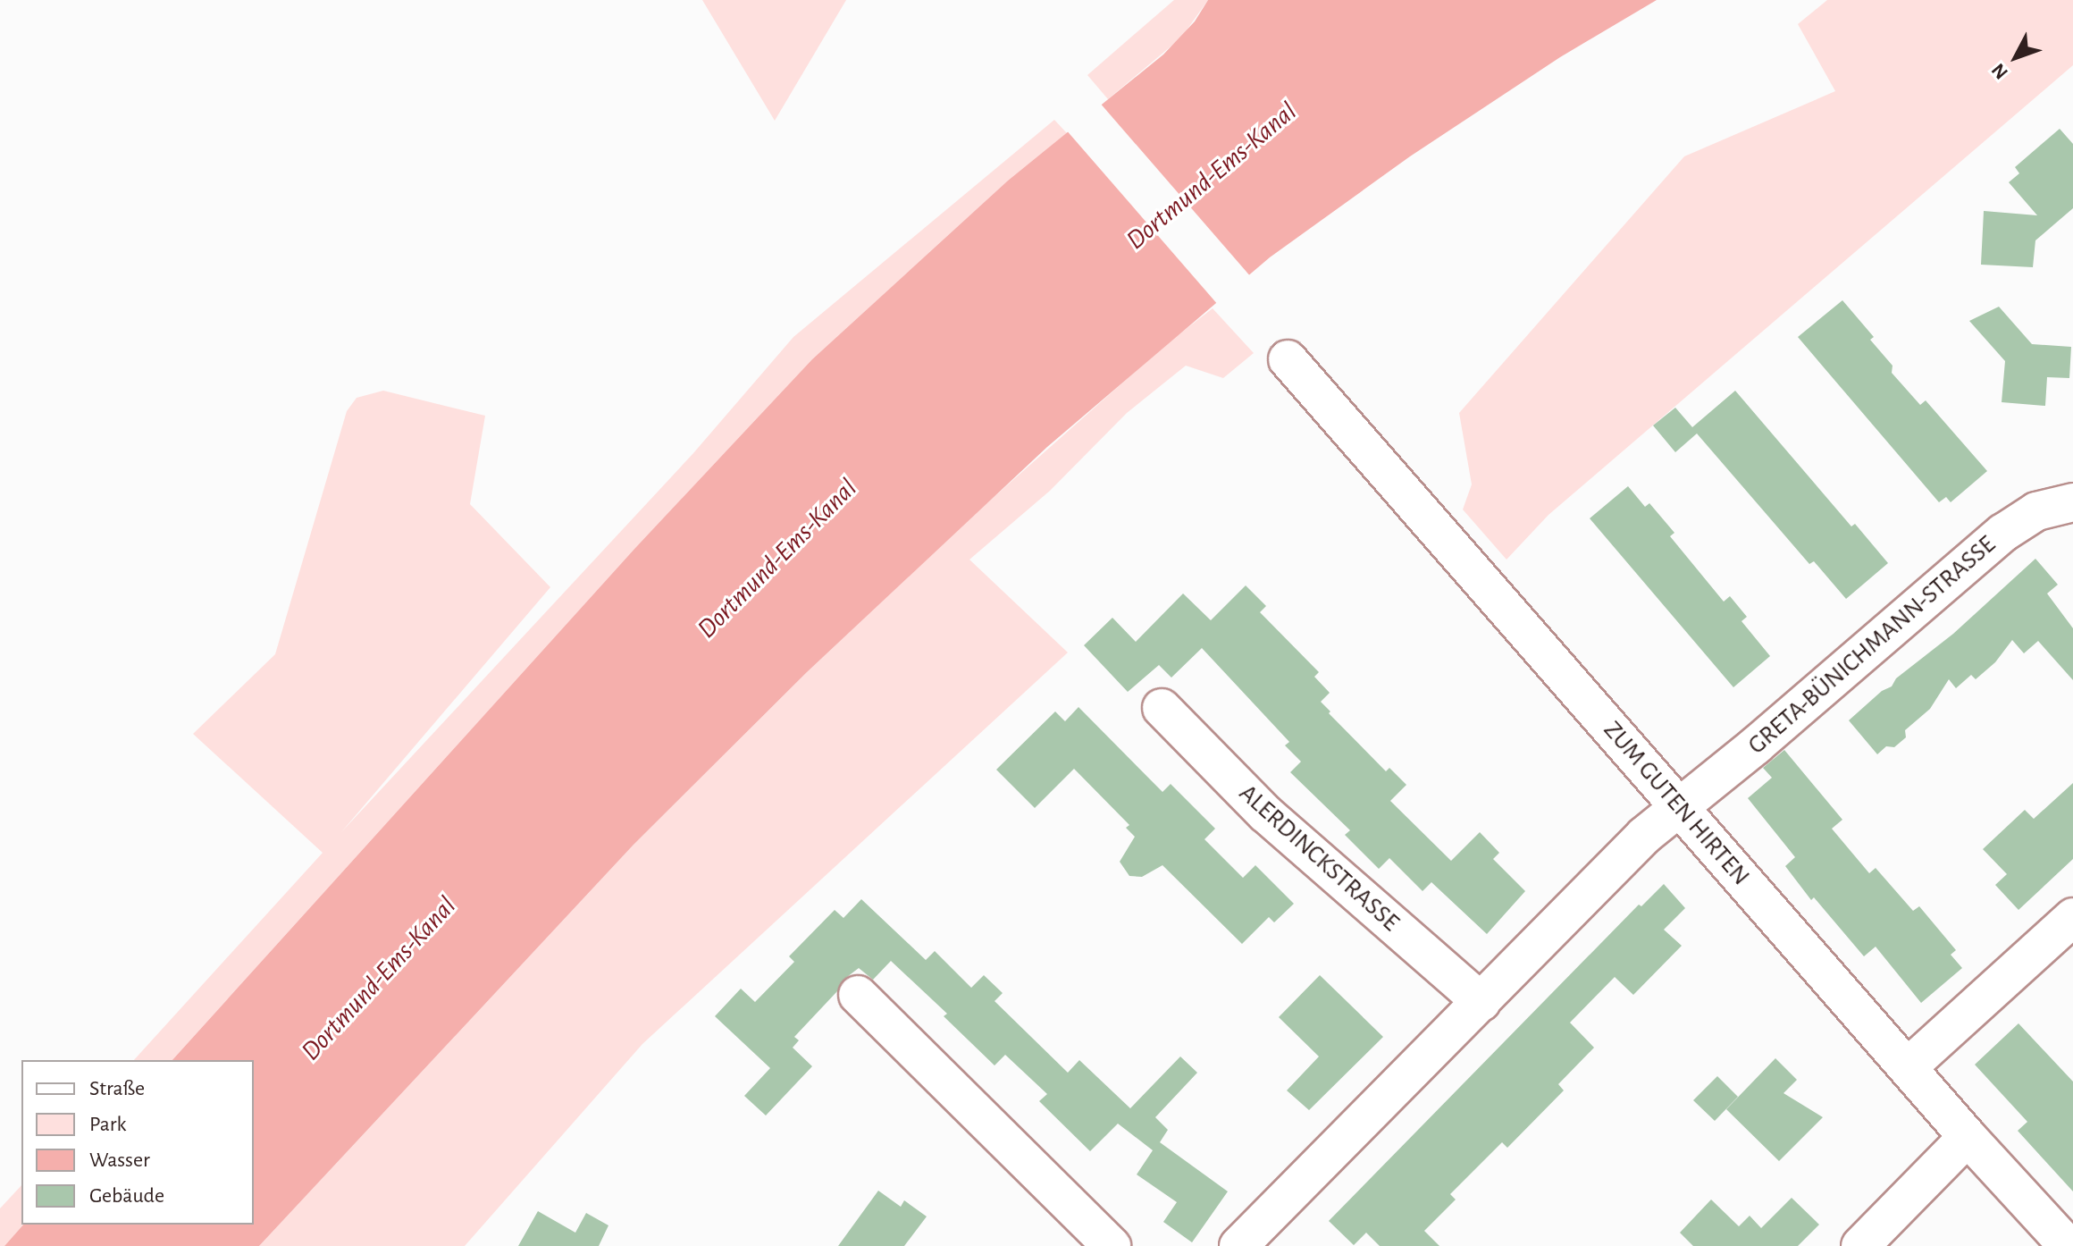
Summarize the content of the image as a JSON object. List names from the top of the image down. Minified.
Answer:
{"streets":{"street":["GRETA-BÜNICHMANN-STRASSE","ZUM GUTEN HIRTEN","ALERDINCKSTRASSE"]},"crossings":[["GRETA-BÜNICHMANN-STRASSE","ZUM GUTEN HIRTEN"]],"water":["Dortmund-Ems-Kanal"],"legend":["Straße","Park","Wasser","Gebäude"],"north":"bottom left"}
